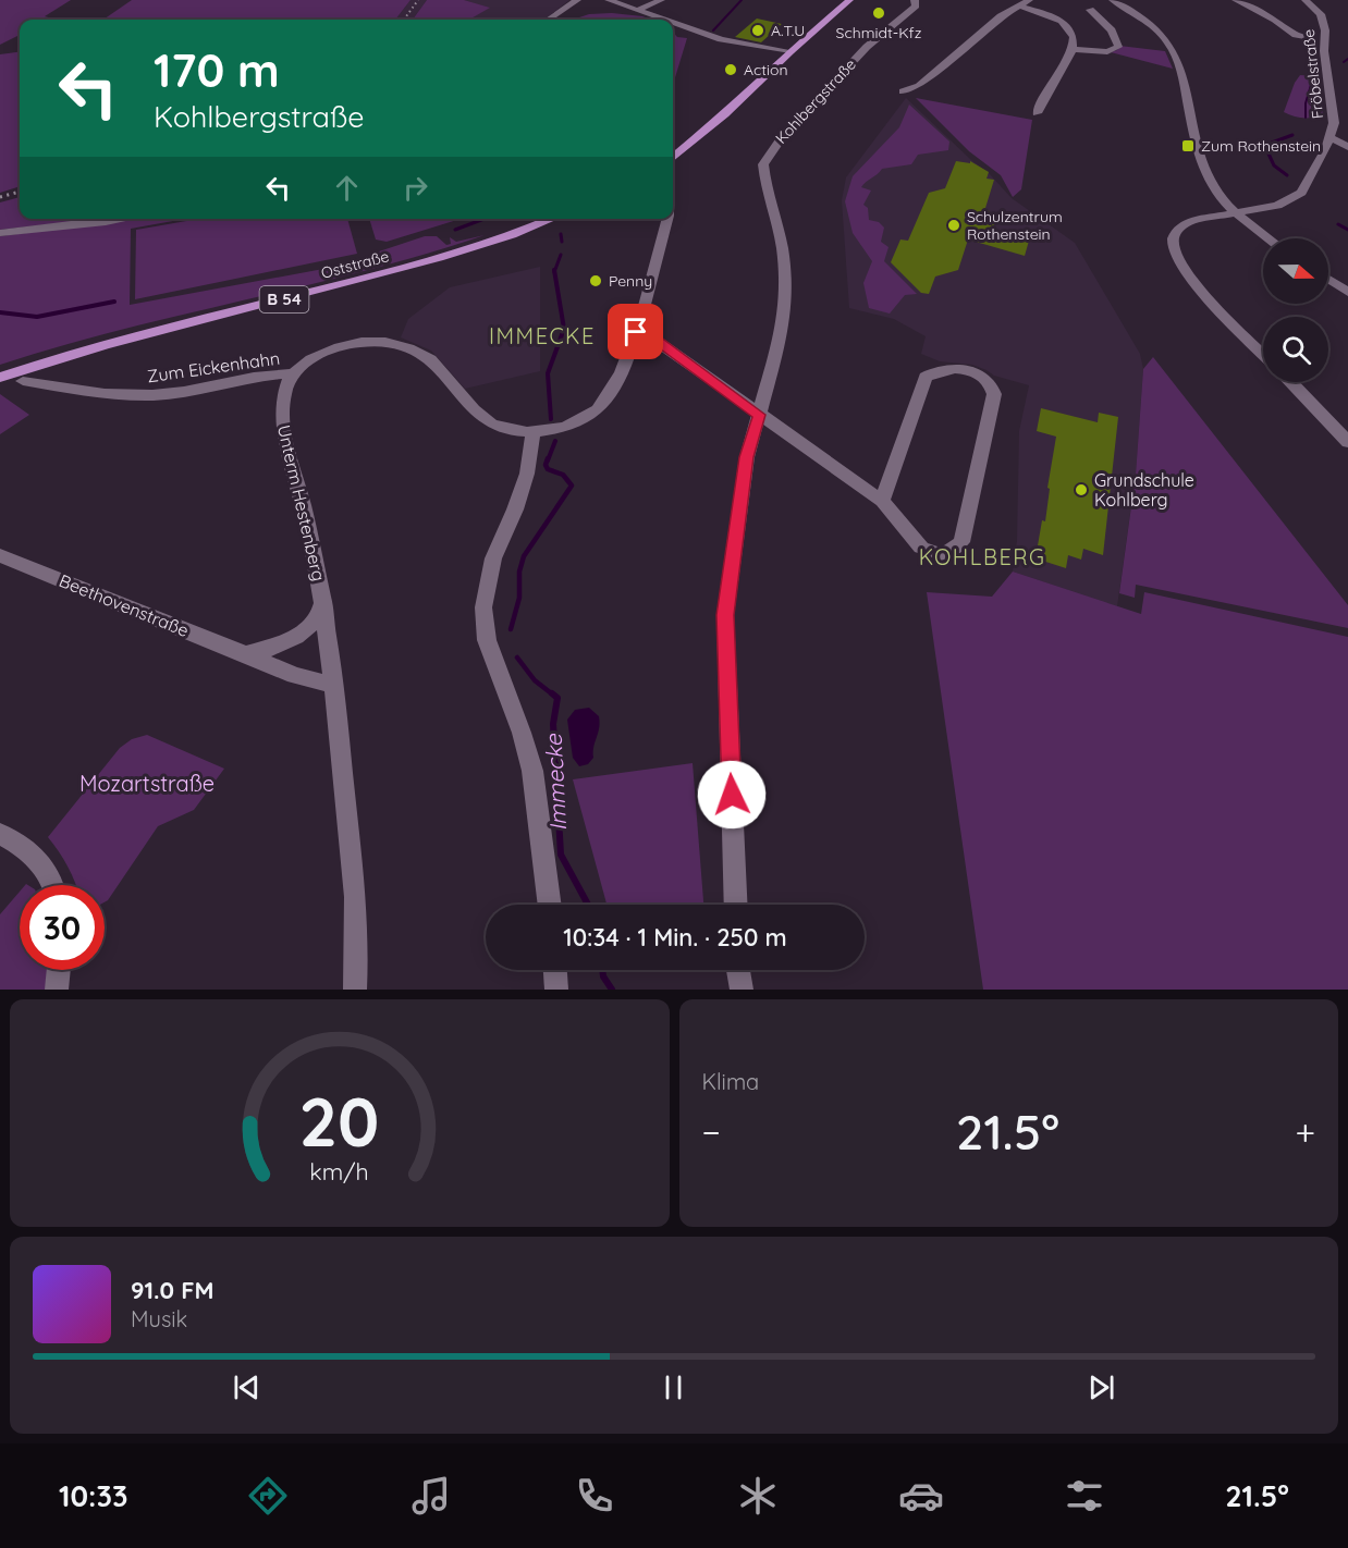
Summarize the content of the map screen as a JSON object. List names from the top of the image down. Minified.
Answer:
{"streets":{"main road":["Oststraße","B 54"],"street":["Fröbelstraße","Kohlbergstraße","Zum Eickenhahn","Unterm Hestenberg","Beethovenstraße"]},"crossings":[["Zum Eickenhahn","Unterm Hestenberg"],["Unterm Hestenberg","Beethovenstraße"]],"districts":["IMMECKE","KOHLBERG"],"water":["Immecke"],"parks":["Mozartstraße"],"places":{"other":["Schmidt-Kfz","A.T.U","Action","Schulzentrum Rothenstein","Penny","Grundschule Kohlberg"],"transit":["Zum Rothenstein"]},"north":"right","page":{"turn":["170 m","Kohlbergstraße"],"limit":"30","trip":"10:34 · 1 Min. · 250 m","tile":"Klima","heat":["−","21.5°","+"],"song":["91.0 FM","Musik"],"tabs":["10:33","21.5°"],"gauge":["20","km/h"]}}
